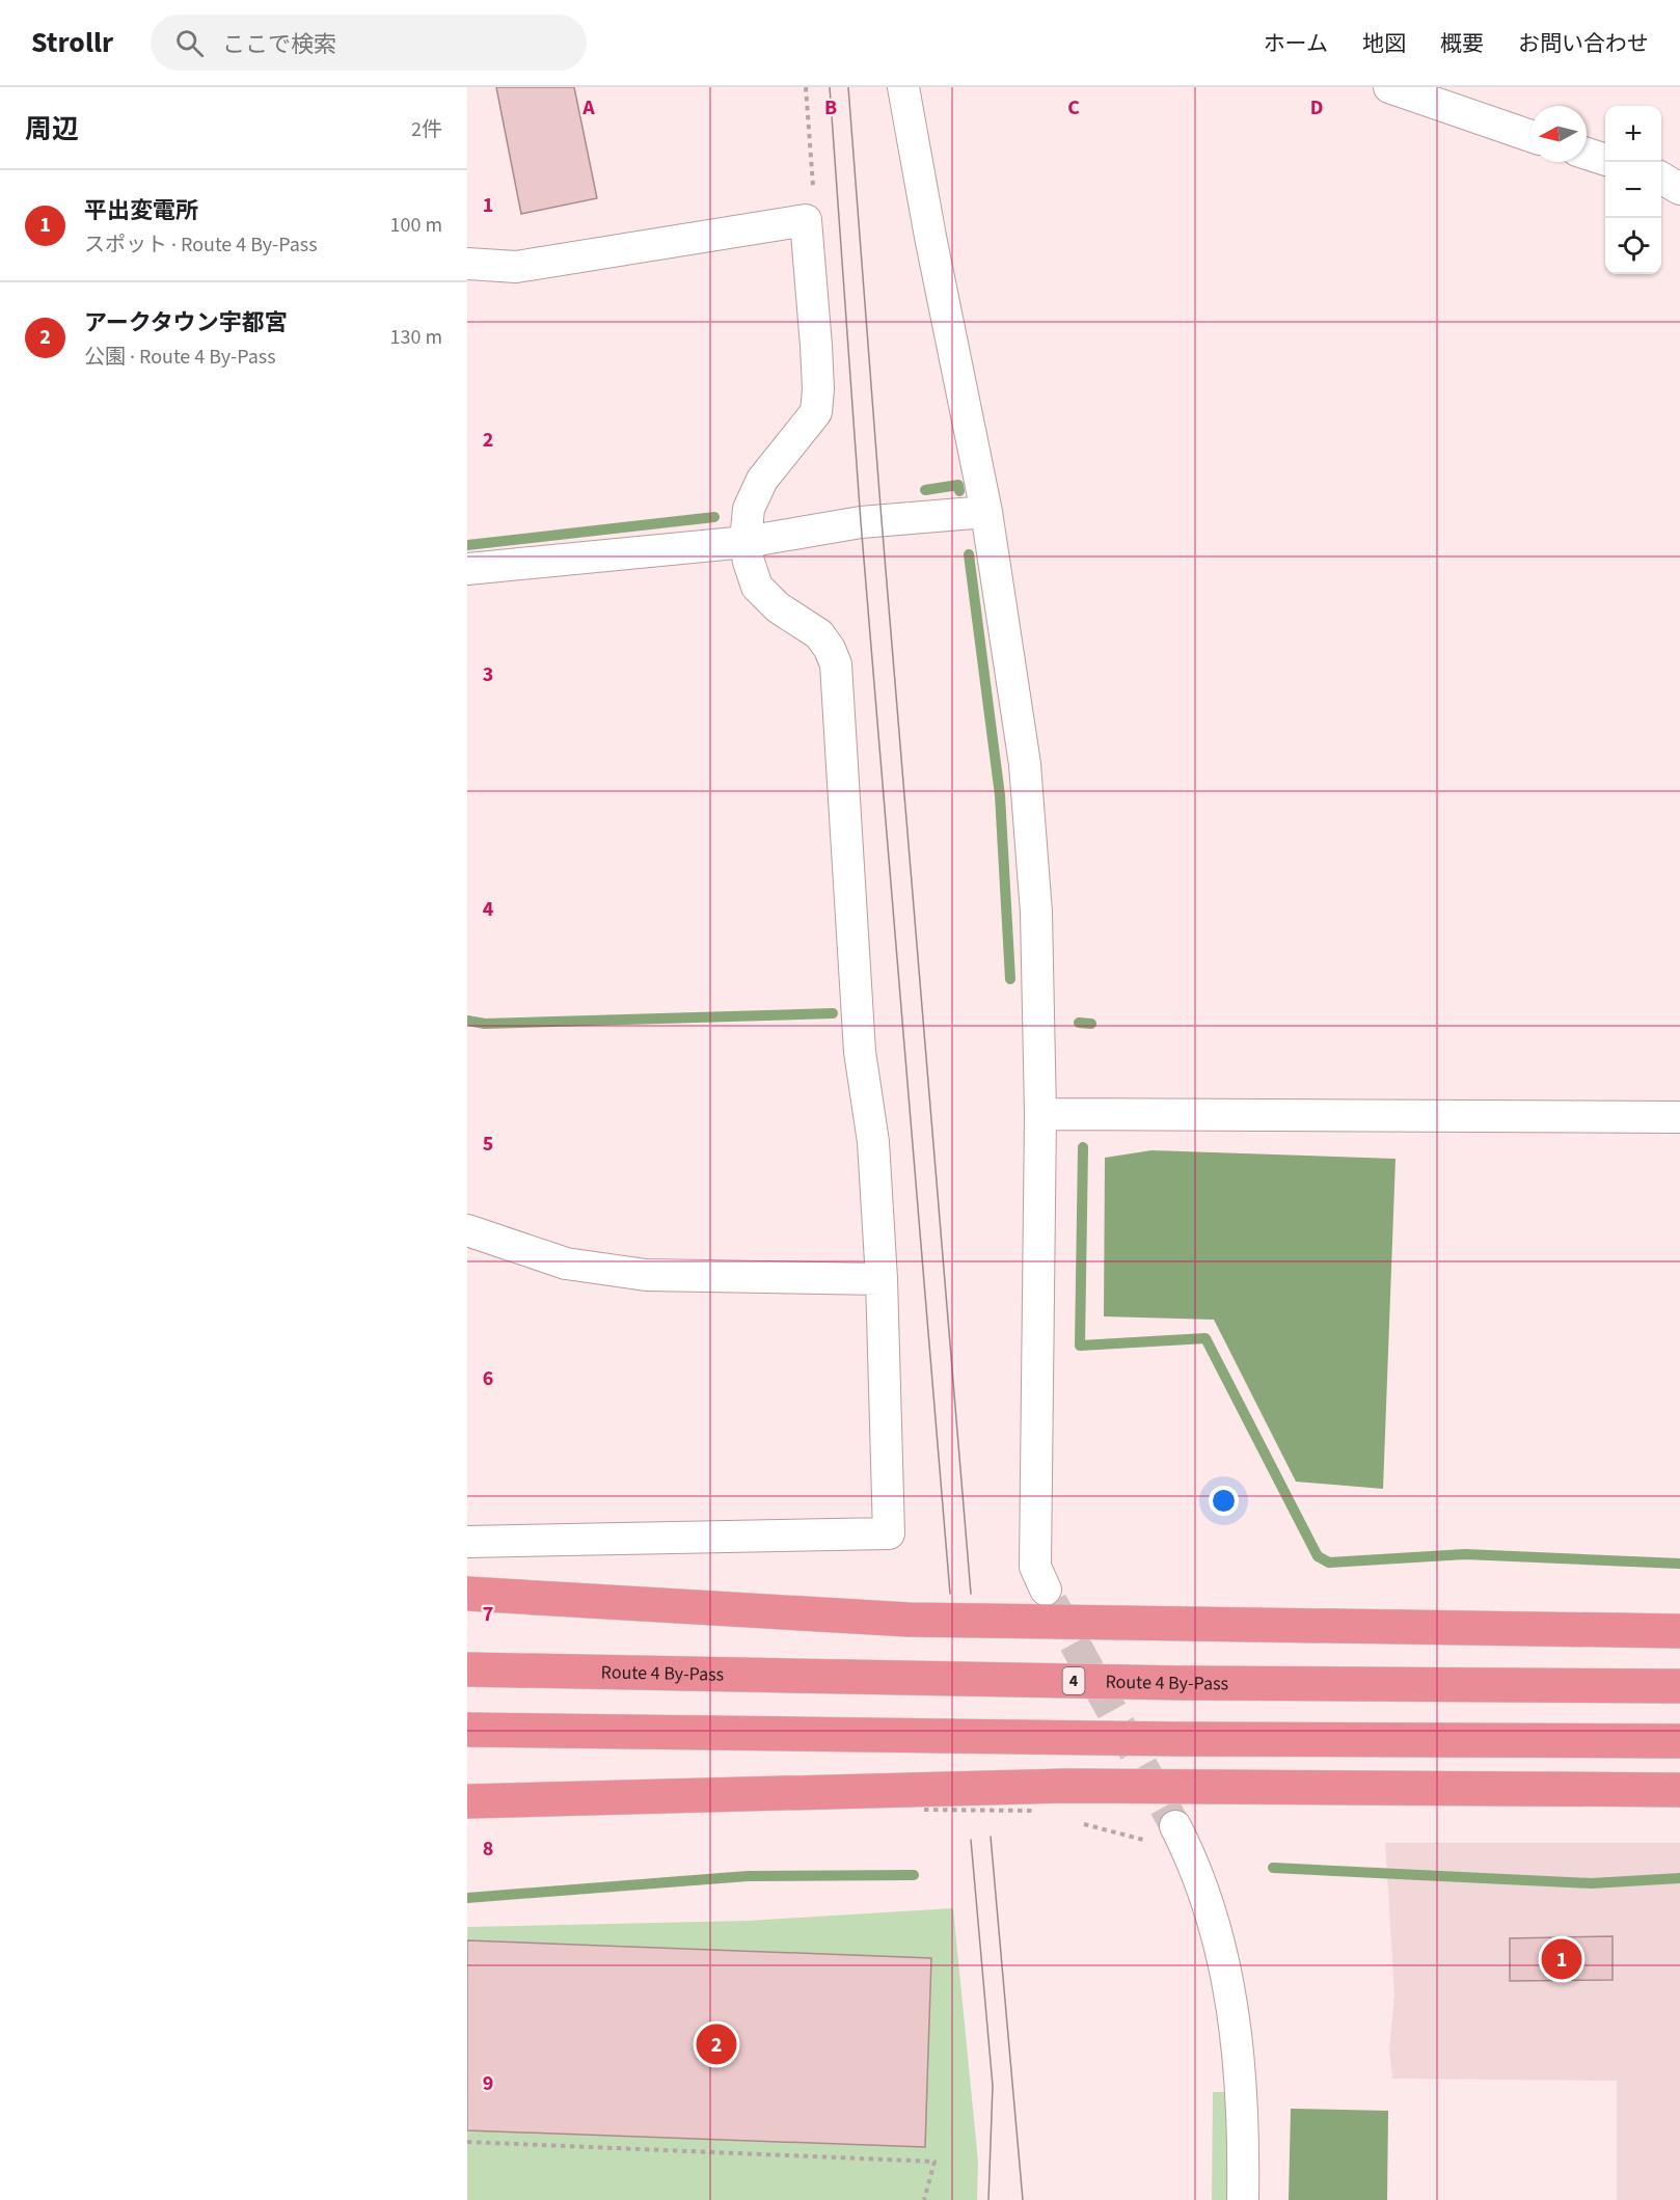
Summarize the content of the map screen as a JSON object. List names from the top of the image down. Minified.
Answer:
{"streets":{"highway":["Route 4 By-Pass","4"]},"north":"left","page":{"header":"Strollr","search":"ここで検索","nav":["ホーム","地図","概要","お問い合わせ"],"heading":["周辺","2件"],"map_buttons":["+","−"],"list":[{"mark":"1","name":"平出変電所","note":"スポット · Route 4 By-Pass","value":"100 m"},{"mark":"2","name":"アークタウン宇都宮","note":"公園 · Route 4 By-Pass","value":"130 m"}],"pins":["1","2"]},"grid":{"columns":["A","B","C","D"],"rows":["1","2","3","4","5","6","7","8","9"]}}
